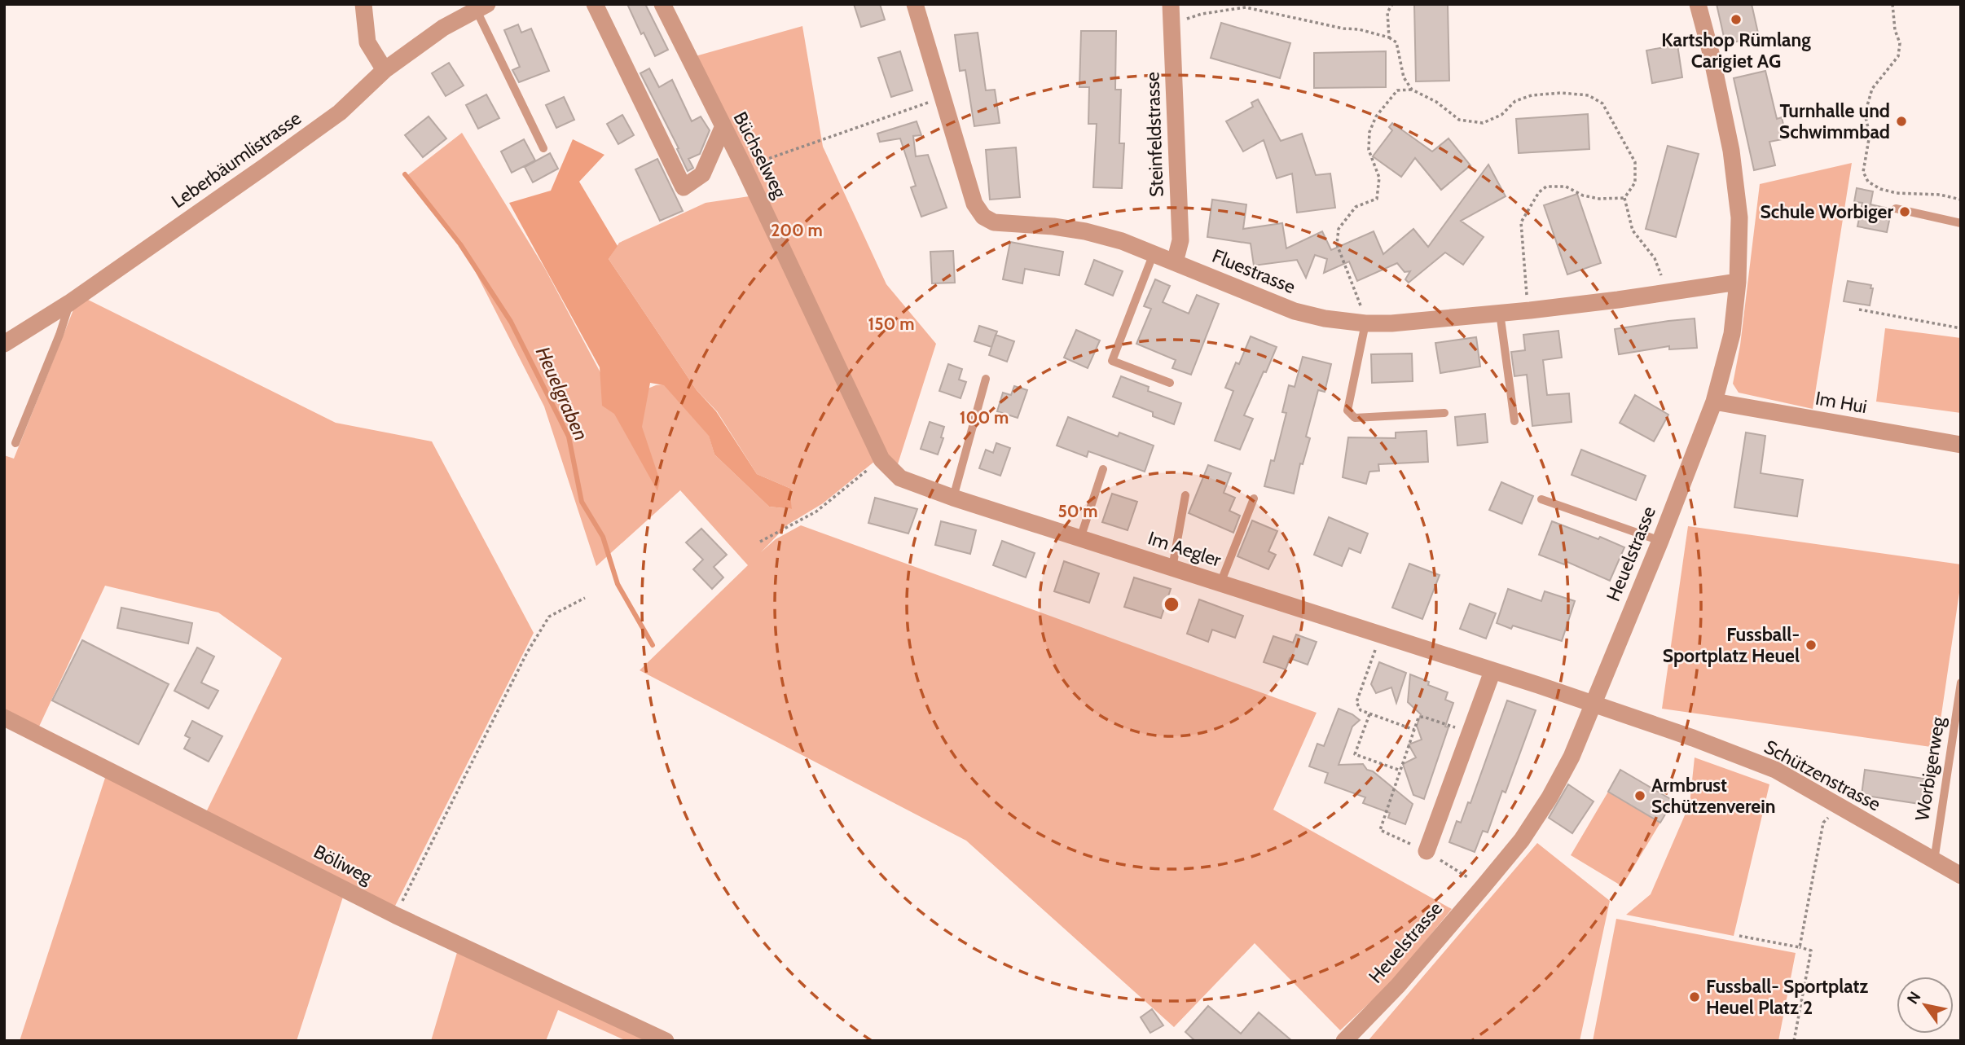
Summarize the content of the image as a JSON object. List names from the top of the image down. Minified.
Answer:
{"streets":{"street":["Steinfeldstrasse","Büchselweg","Leberbäumlistrasse","Fluestrasse","Im Hui","Im Aegler","Heuelstrasse","Schützenstrasse","Böliweg"],"lane":["Worbigerweg"]},"crossings":[["Steinfeldstrasse","Fluestrasse"],["Büchselweg","Im Aegler"],["Fluestrasse","Heuelstrasse"],["Im Hui","Heuelstrasse"],["Im Aegler","Heuelstrasse"],["Im Aegler","Schützenstrasse"],["Heuelstrasse","Schützenstrasse"],["Worbigerweg","Schützenstrasse"]],"water":["Heuelgraben"],"places":["Kartshop Rümlang Carigiet AG","Turnhalle und Schwimmbad","Schule Worbiger","Fussball- Sportplatz Heuel","Armbrust Schützenverein","Fussball- Sportplatz Heuel Platz 2"],"north":"top left","rings":["200 m","150 m","100 m","50 m"]}
